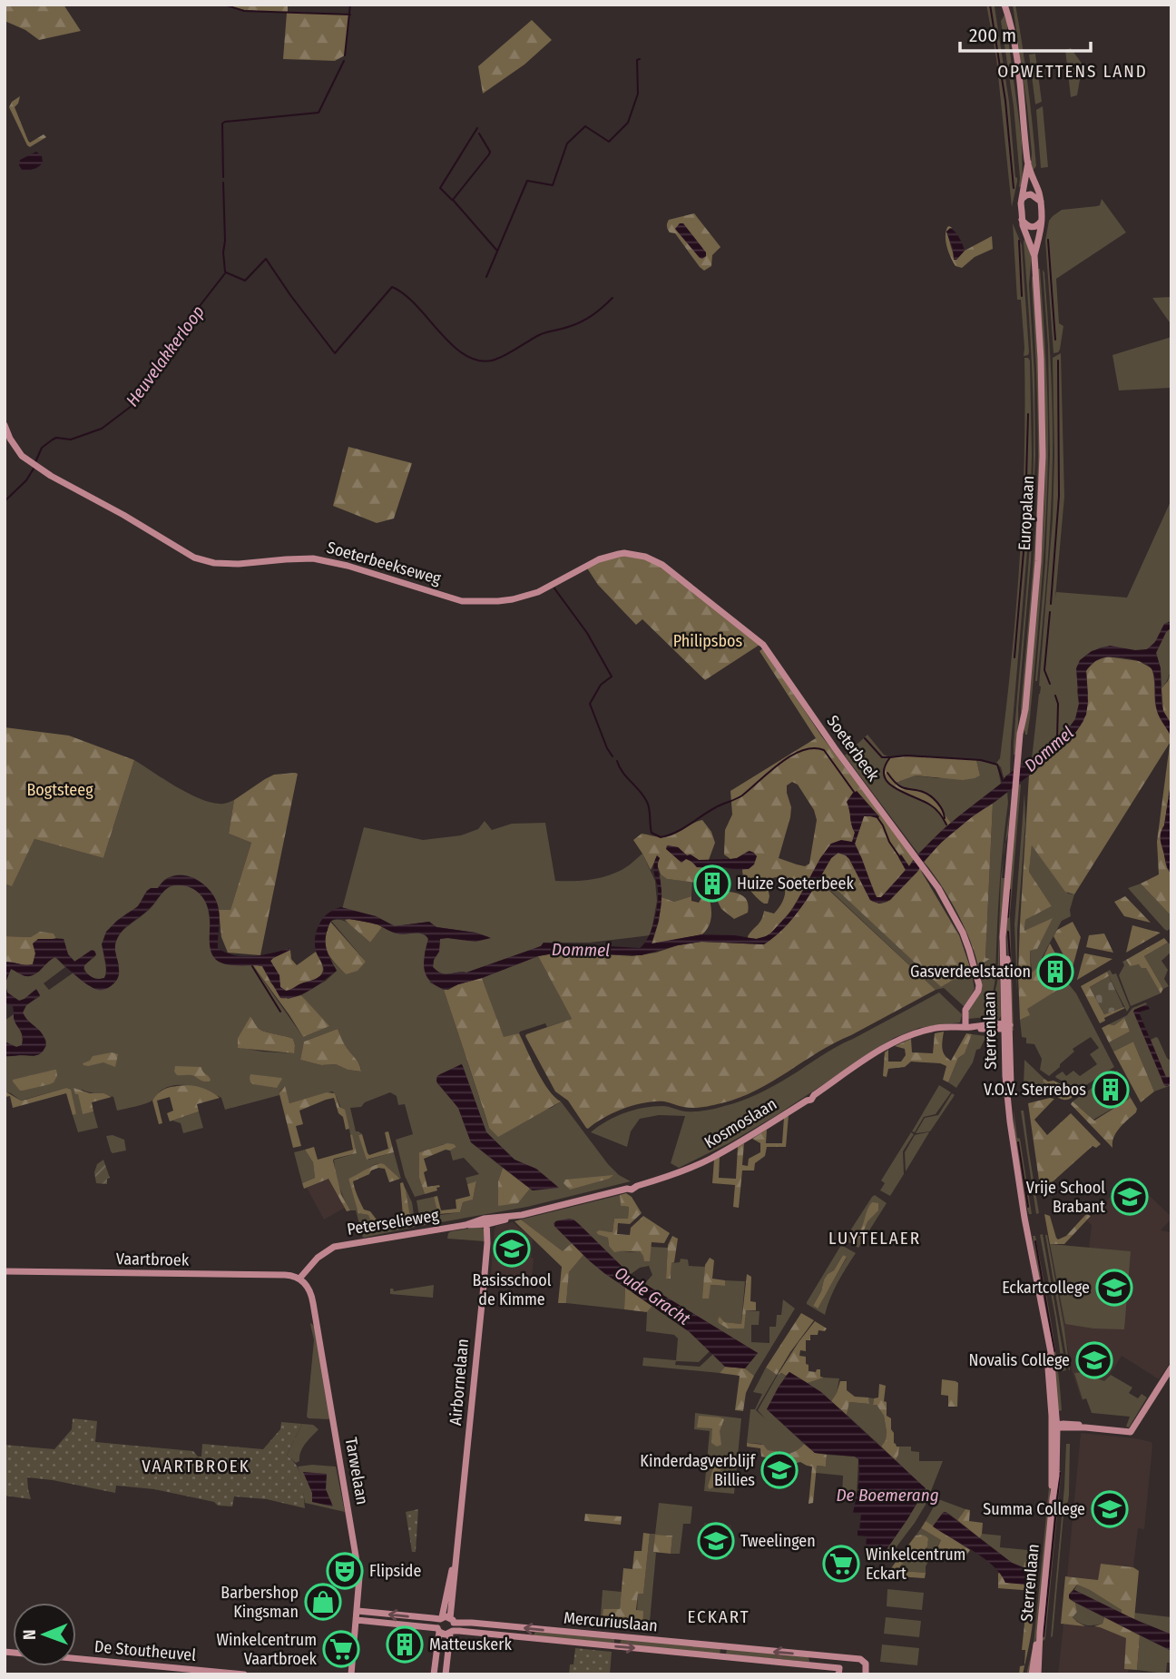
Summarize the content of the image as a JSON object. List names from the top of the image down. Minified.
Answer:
{"streets":{"street":["Europalaan","Soeterbeekseweg","Soeterbeek","Sterrenlaan","Kosmoslaan","Peterselieweg","Vaartbroek","Airbornelaan","Tarwelaan","Mercuriuslaan","De Stoutheuvel"]},"crossings":[["Europalaan","Sterrenlaan"],["Soeterbeekseweg","Soeterbeek"],["Soeterbeek","Kosmoslaan"],["Sterrenlaan","Kosmoslaan"],["Kosmoslaan","Peterselieweg"],["Kosmoslaan","Airbornelaan"],["Peterselieweg","Vaartbroek"],["Peterselieweg","Airbornelaan"],["Peterselieweg","Tarwelaan"],["Vaartbroek","Tarwelaan"],["Airbornelaan","Mercuriuslaan"]],"districts":["OPWETTENS LAND","LUYTELAER","VAARTBROEK","ECKART"],"water":["Heuvelakkerloop","Dommel","Oude Gracht","De Boemerang"],"parks":["Philipsbos","Bogtsteeg"],"places":{"building":["Huize Soeterbeek","Gasverdeelstation","V.O.V. Sterrebos","Matteuskerk"],"school or university":["Vrije School Brabant","Basisschool de Kimme","Eckartcollege","Novalis College","Kinderdagverblijf Billies","Summa College","Tweelingen"],"supermarket":["Winkelcentrum Eckart","Winkelcentrum Vaartbroek"],"theatre":["Flipside"],"shop":["Barbershop Kingsman"]},"scale_bar":"200 m","north":"left"}
